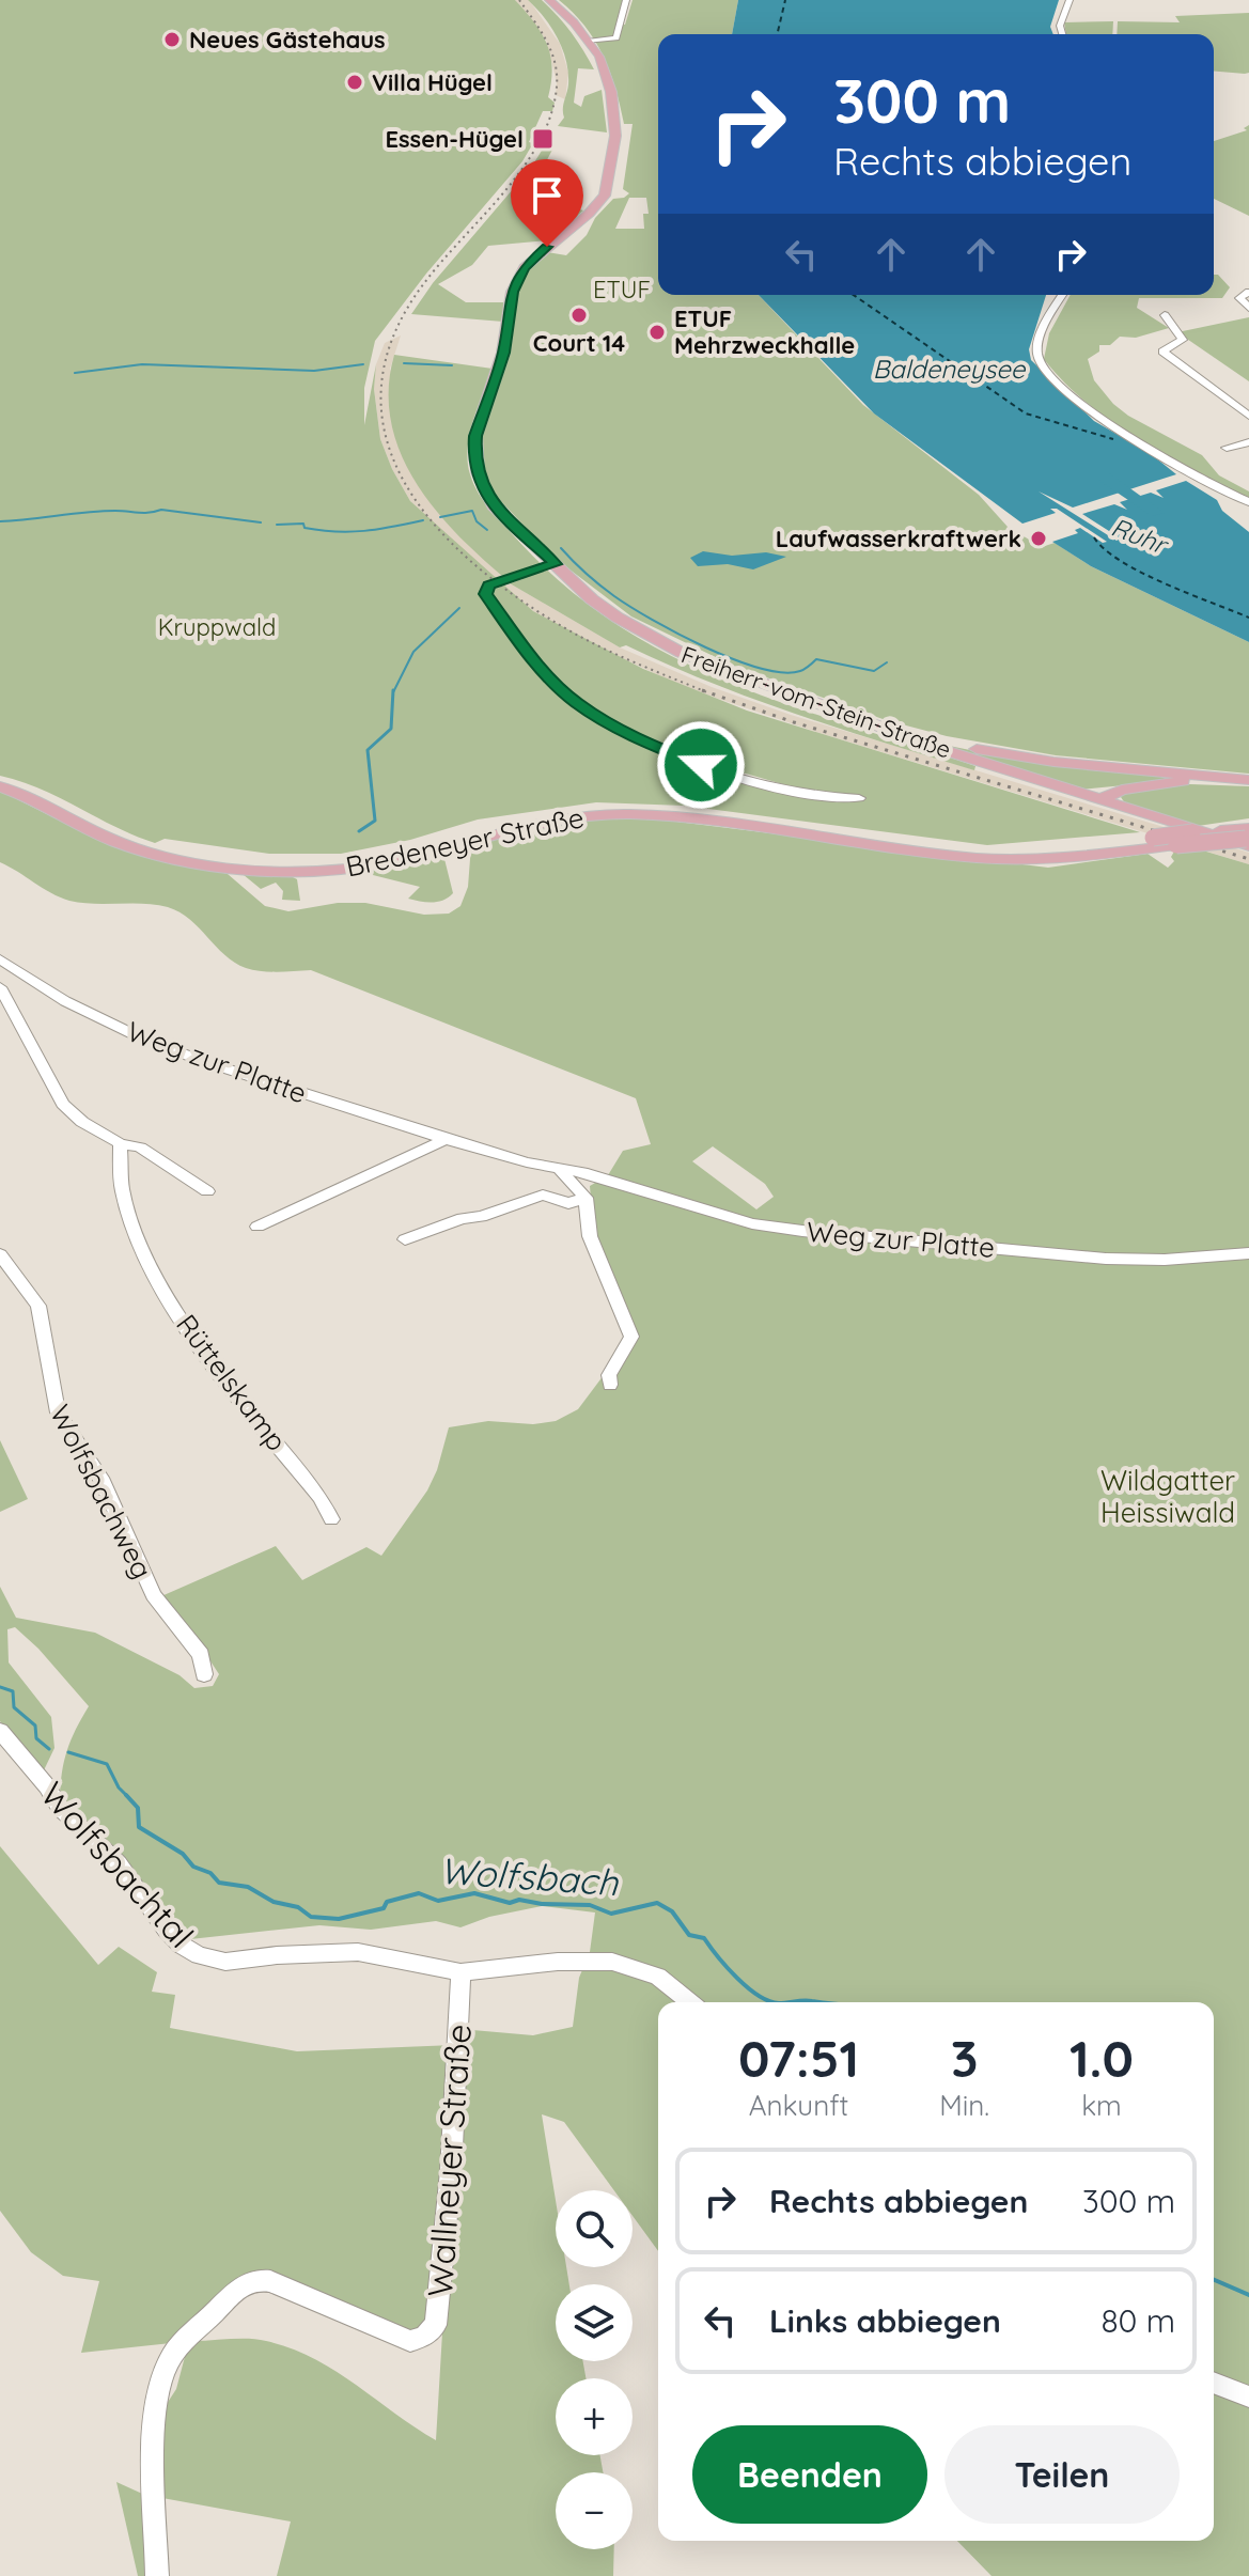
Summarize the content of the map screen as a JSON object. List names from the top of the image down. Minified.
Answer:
{"streets":{"main road":["Freiherr-vom-Stein-Straße","Bredeneyer Straße"],"street":["Weg zur Platte","Rüttelskamp","Wolfsbachweg","Wolfsbachtal","Wallneyer Straße"]},"crossings":[["Freiherr-vom-Stein-Straße","Bredeneyer Straße"],["Wolfsbachtal","Wallneyer Straße"]],"water":["Baldeneysee","Ruhr","Wolfsbach"],"parks":["ETUF","Kruppwald","Wildgatter Heissiwald"],"places":{"other":["Neues Gästehaus","Villa Hügel","Court 14","ETUF Mehrzweckhalle","Laufwasserkraftwerk"],"transit":["Essen-Hügel"]},"page":{"turn":["300 m","Rechts abbiegen"],"eta":["07:51","Ankunft","3","Min.","1.0","km"],"list":[{"name":"Rechts abbiegen","value":"300 m"},{"name":"Links abbiegen","value":"80 m"}],"map_buttons":["+","−"],"buttons":["Beenden","Teilen"]}}
